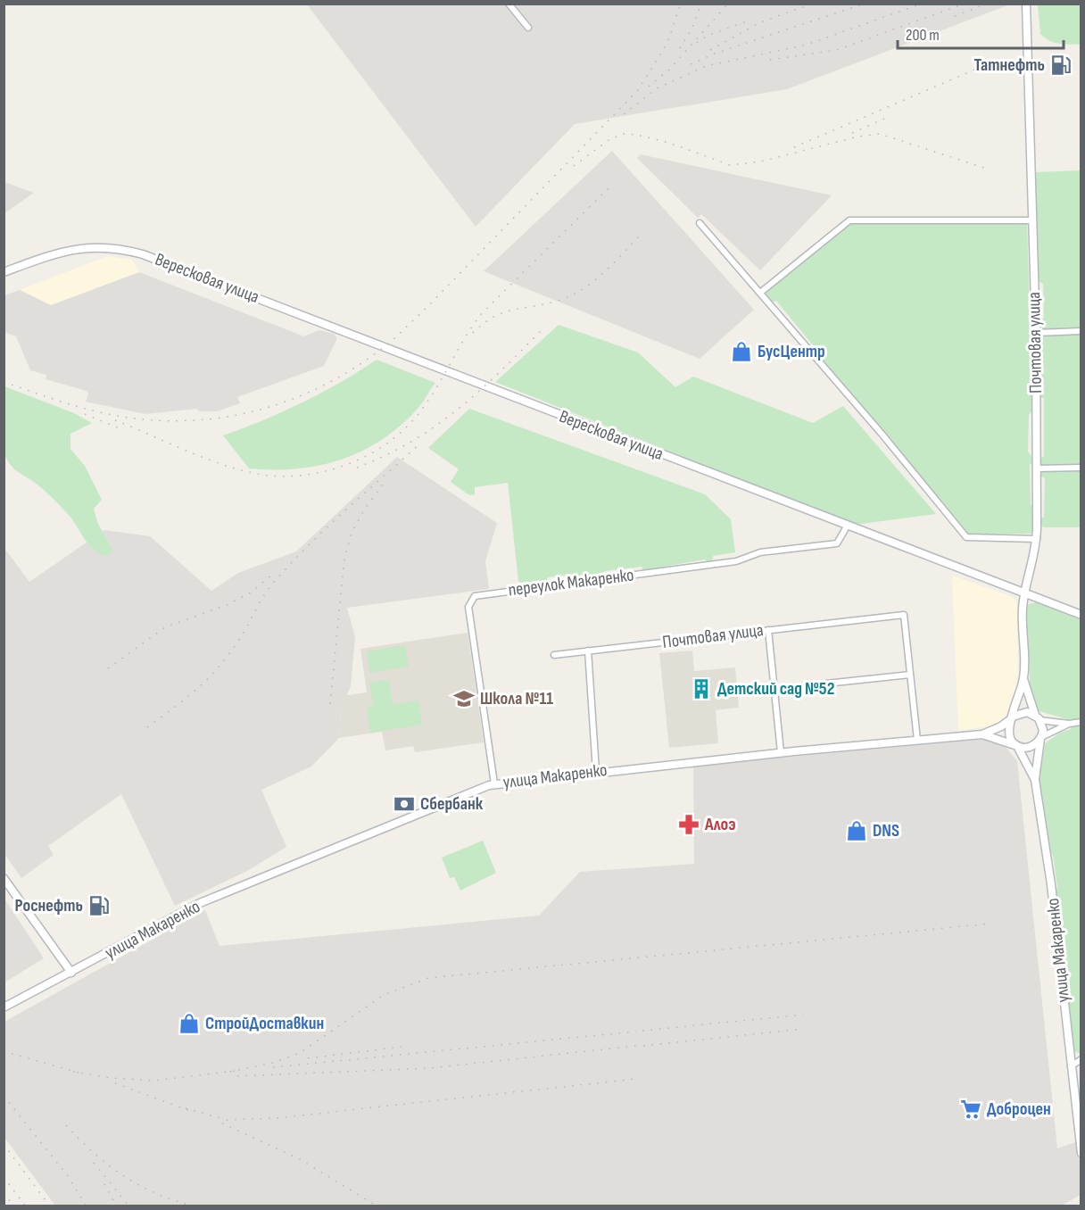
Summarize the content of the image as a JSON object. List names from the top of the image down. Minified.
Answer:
{"streets":{"street":["Вересковая улица","Почтовая улица","переулок Макаренко","улица Макаренко"]},"crossings":[["Вересковая улица","Почтовая улица"],["Вересковая улица","переулок Макаренко"],["Почтовая улица","улица Макаренко"],["переулок Макаренко","улица Макаренко"]],"places":{"fuel station":["Татнефть","Роснефть"],"shop":["БусЦентр","DNS","СтройДоставкин"],"building":["Детский сад №52"],"school or university":["Школа №11"],"bank":["Сбербанк"],"pharmacy":["Алоэ"],"supermarket":["Доброцен"]},"scale_bar":"200 m"}
